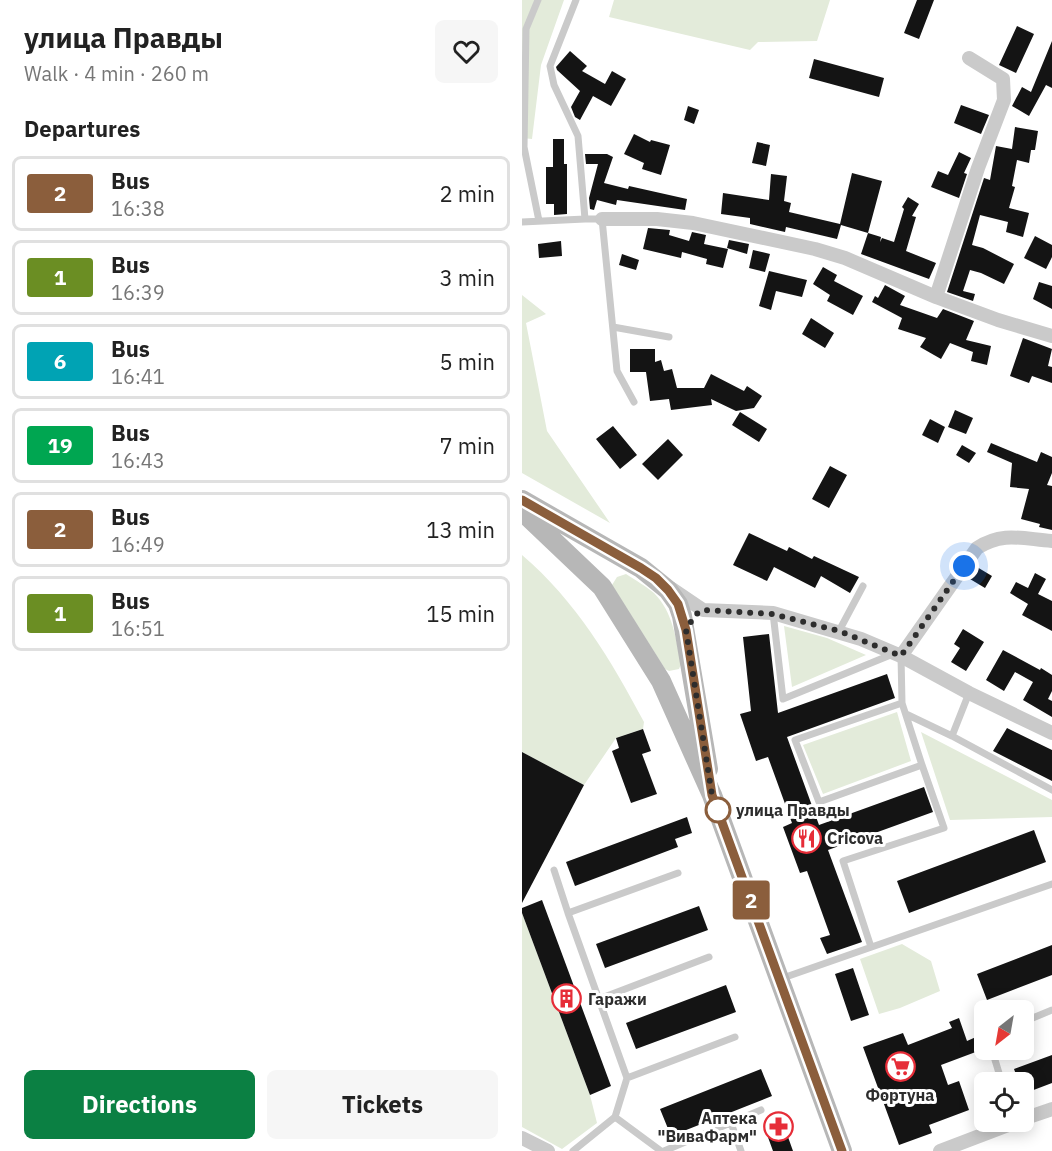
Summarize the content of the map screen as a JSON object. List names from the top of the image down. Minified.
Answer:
{"places":{"other":["улица Правды"],"restaurant":["Cricova"],"building":["Гаражи"],"supermarket":["Фортуна"],"pharmacy":["Аптека \"ВиваФарм\""]},"lines":["bus line 2"],"north":"bottom left","page":{"heading":[["улица Правды","Walk · 4 min · 260 m"],"Departures"],"on_map":"2","list":[{"mark":"2","name":"Bus","note":"16:38","value":"2 min"},{"mark":"1","name":"Bus","note":"16:39","value":"3 min"},{"mark":"6","name":"Bus","note":"16:41","value":"5 min"},{"mark":"19","name":"Bus","note":"16:43","value":"7 min"},{"mark":"2","name":"Bus","note":"16:49","value":"13 min"},{"mark":"1","name":"Bus","note":"16:51","value":"15 min"}],"buttons":["Directions","Tickets"]}}
